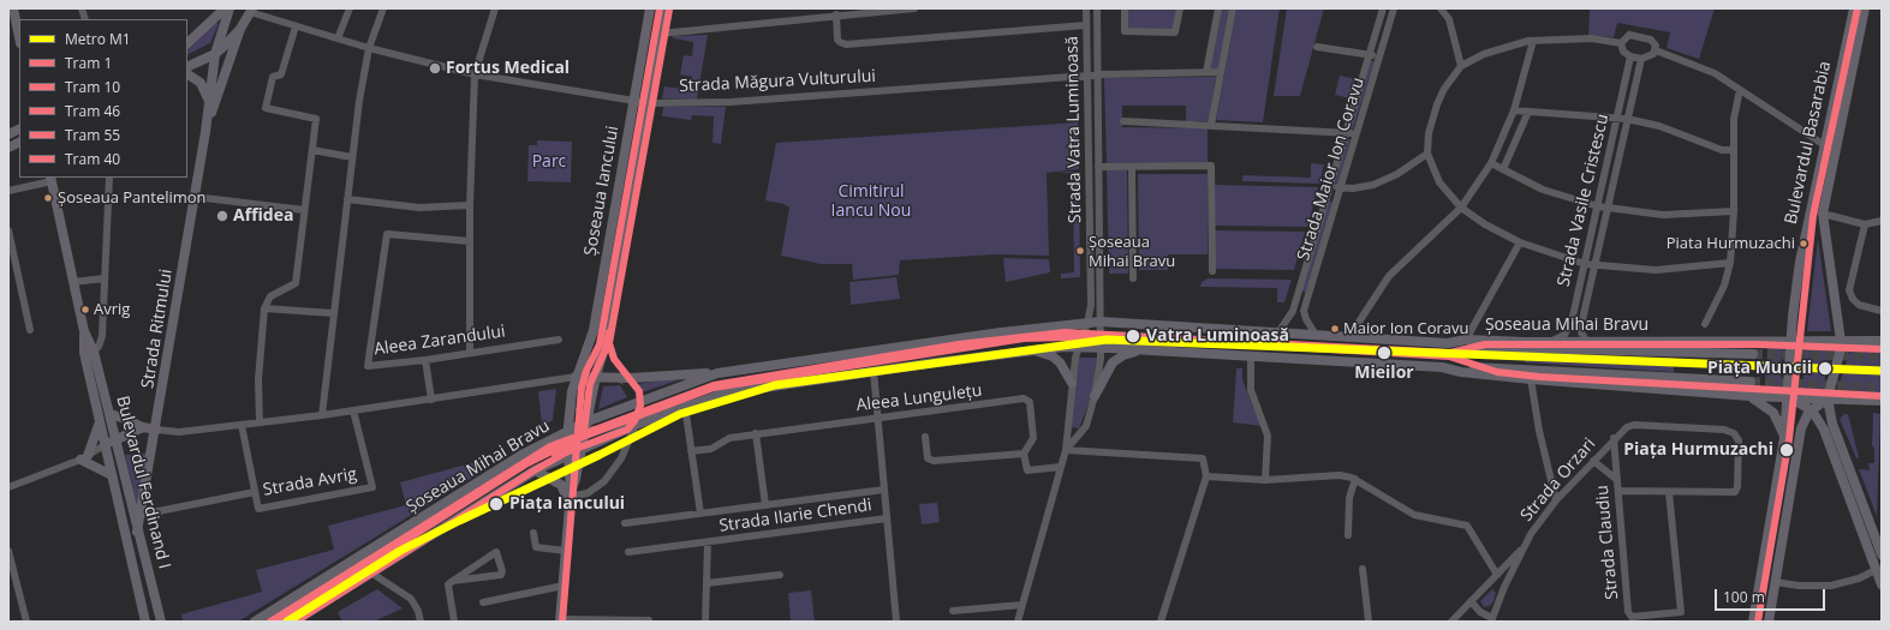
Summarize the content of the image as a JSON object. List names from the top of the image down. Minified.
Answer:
{"streets":{"main road":["Bulevardul Basarabia","Șoseaua Iancului","Șoseaua Mihai Bravu","Strada Ritmului","Bulevardul Ferdinand I"],"street":["Strada Măgura Vulturului","Strada Vatra Luminoasă","Strada Maior Ion Coravu","Strada Vasile Cristescu","Aleea Zarandului","Aleea Lungulețu","Strada Orzari","Strada Avrig","Strada Ilarie Chendi","Strada Claudiu"]},"crossings":[["Strada Măgura Vulturului","Strada Vatra Luminoasă"],["Strada Măgura Vulturului","Șoseaua Iancului"],["Strada Vatra Luminoasă","Șoseaua Mihai Bravu"],["Bulevardul Basarabia","Șoseaua Mihai Bravu"],["Strada Maior Ion Coravu","Șoseaua Mihai Bravu"],["Strada Vasile Cristescu","Șoseaua Mihai Bravu"],["Strada Ritmului","Bulevardul Ferdinand I"],["Strada Orzari","Strada Claudiu"],["Bulevardul Ferdinand I","Strada Avrig"]],"parks":["Parc","Cimitirul Iancu Nou"],"places":["Fortus Medical","Șoseaua Pantelimon","Affidea","Piata Hurmuzachi","Șoseaua Mihai Bravu","Avrig","Maior Ion Coravu","Vatra Luminoasă","Mieilor","Piața Muncii","Piața Hurmuzachi","Piața Iancului"],"lines":["tram line 55","tram line 40","tram line 46","tram line 1","tram line 10","metro line M1"],"legend":["Metro M1","Tram 1","Tram 10","Tram 46","Tram 55","Tram 40"],"scale_bar":"100 m"}
